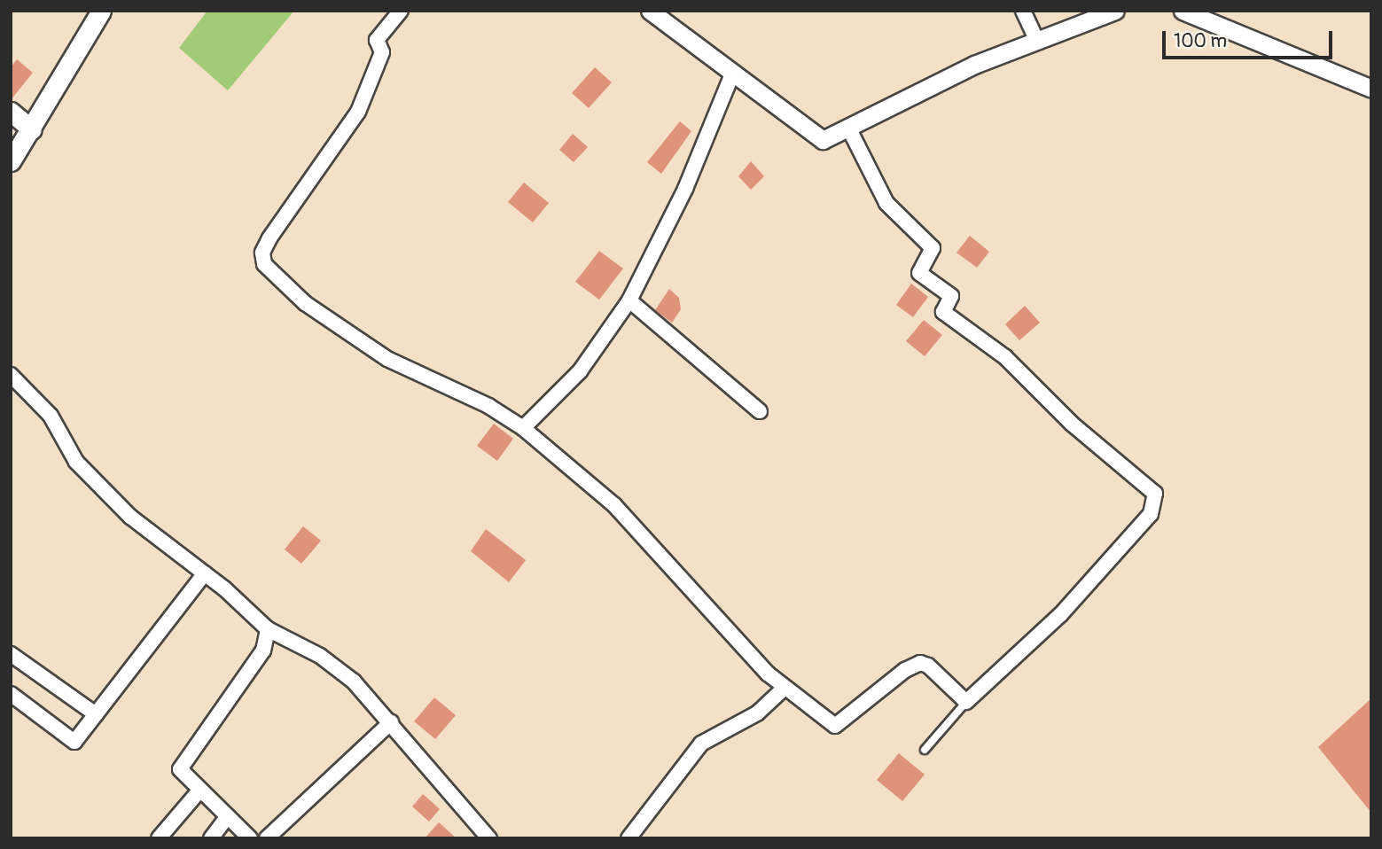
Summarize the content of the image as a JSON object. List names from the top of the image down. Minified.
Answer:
{"scale_bar":"100 m"}
